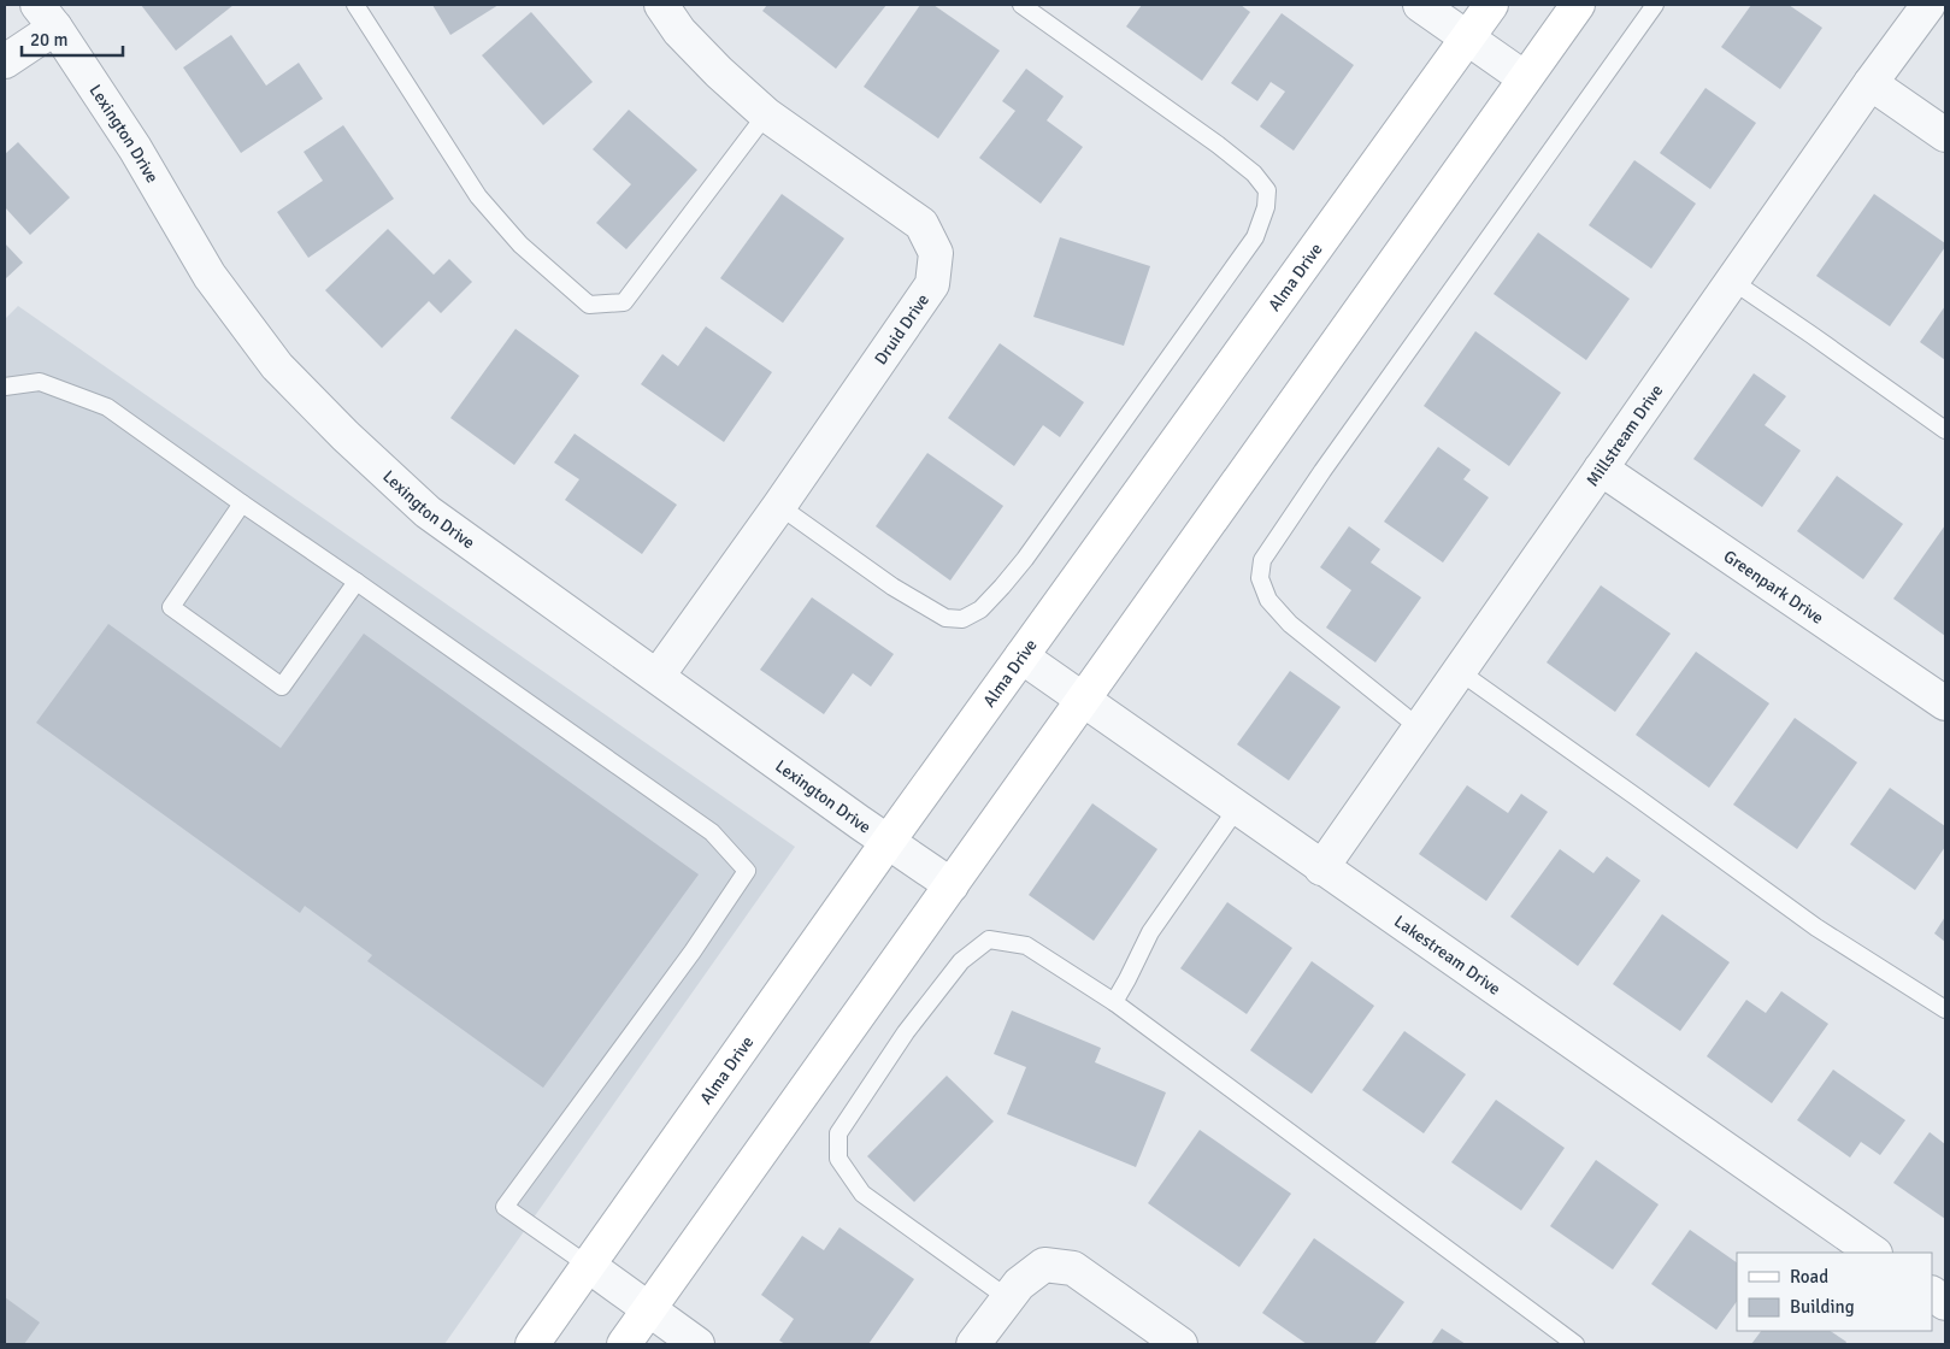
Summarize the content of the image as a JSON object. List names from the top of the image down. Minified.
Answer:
{"streets":{"main road":["Alma Drive"],"street":["Lexington Drive","Druid Drive","Millstream Drive","Greenpark Drive","Lakestream Drive"]},"crossings":[["Lexington Drive","Alma Drive"],["Lexington Drive","Druid Drive"],["Alma Drive","Lakestream Drive"],["Millstream Drive","Greenpark Drive"],["Millstream Drive","Lakestream Drive"]],"legend":["Road","Building"],"scale_bar":"20 m"}
